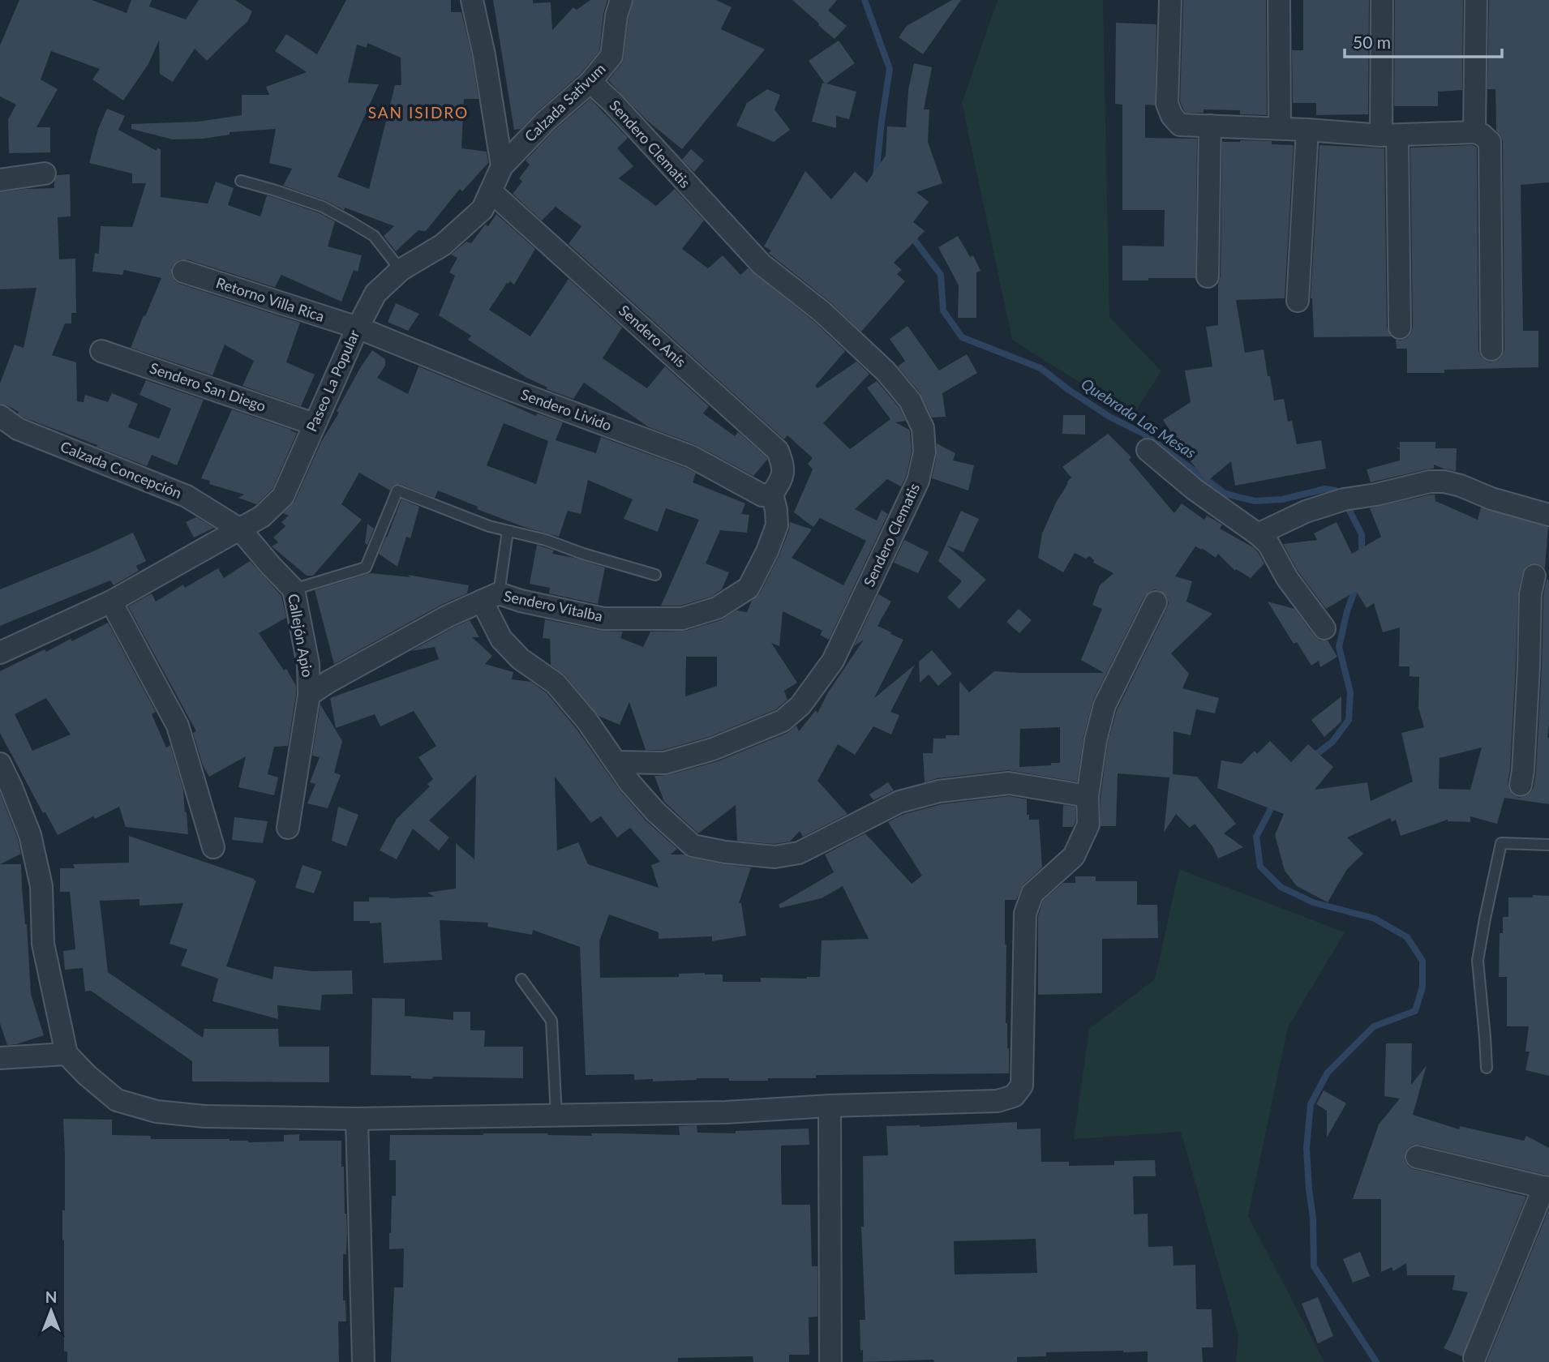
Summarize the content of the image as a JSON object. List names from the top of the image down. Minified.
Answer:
{"streets":{"street":["Calzada Sativum","Sendero Clematis","Retorno Villa Rica","Sendero Anís","Paseo La Popular","Sendero San Diego","Sendero Livido","Calzada Concepción","Sendero Vitalba","Callejón Apio"]},"crossings":[["Calzada Sativum","Sendero Clematis"],["Calzada Sativum","Paseo La Popular"],["Retorno Villa Rica","Paseo La Popular"],["Retorno Villa Rica","Sendero Livido"],["Sendero Anís","Paseo La Popular"],["Sendero Anís","Sendero Livido"],["Sendero Anís","Sendero Vitalba"],["Paseo La Popular","Sendero San Diego"],["Paseo La Popular","Sendero Livido"],["Paseo La Popular","Calzada Concepción"],["Paseo La Popular","Callejón Apio"],["Sendero Livido","Sendero Vitalba"],["Calzada Concepción","Callejón Apio"],["Sendero Vitalba","Callejón Apio"]],"districts":["SAN ISIDRO"],"water":["Quebrada Las Mesas"],"scale_bar":"50 m","north":"top"}
